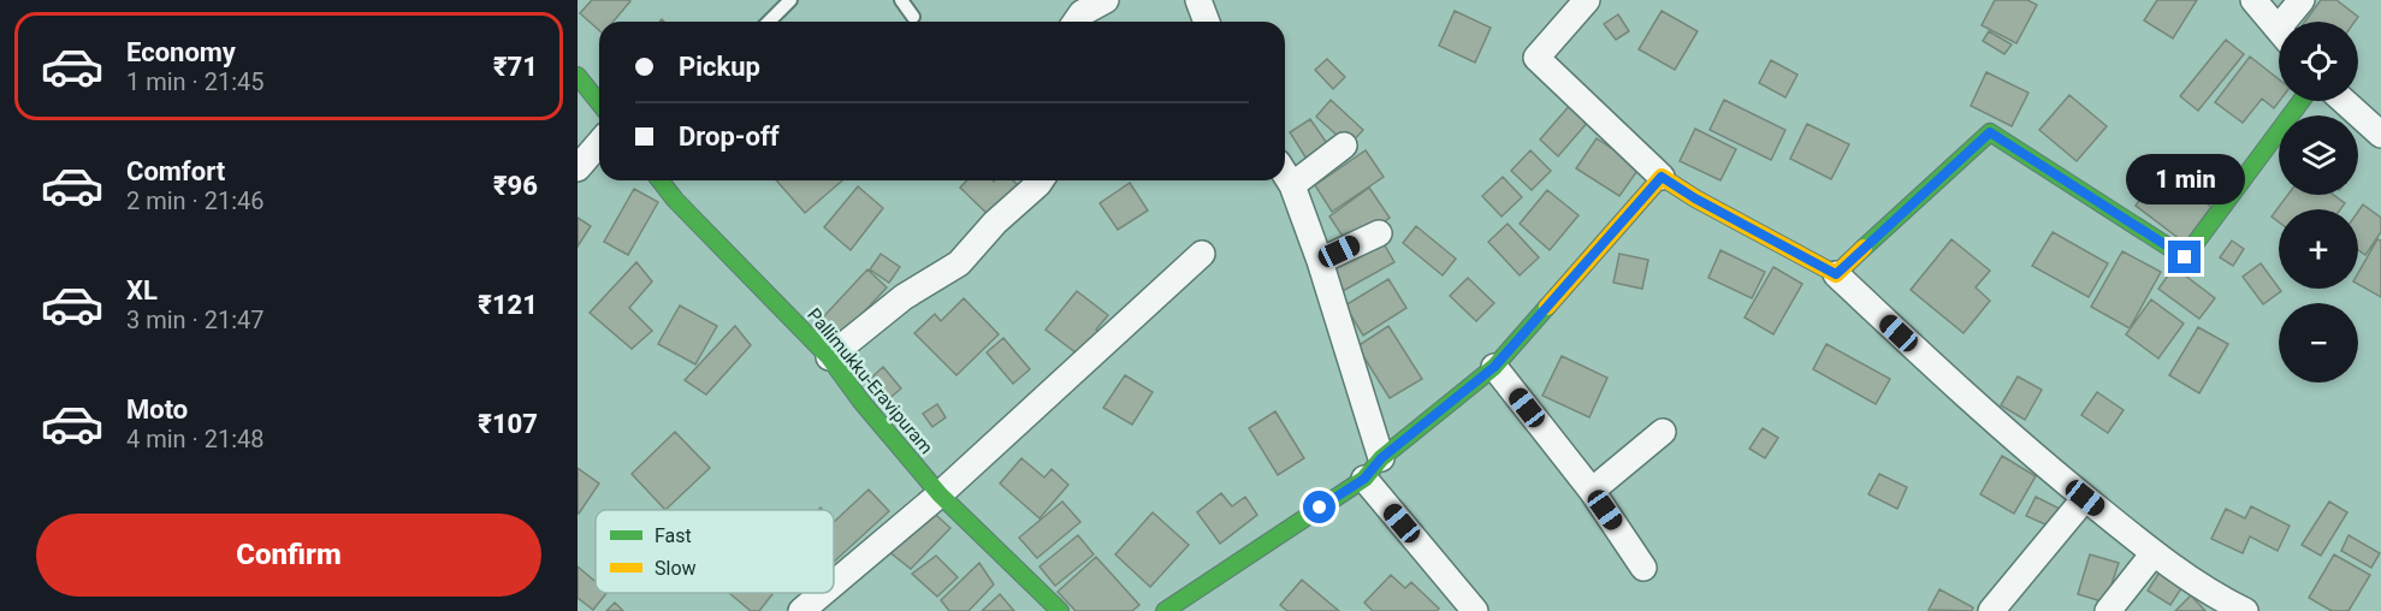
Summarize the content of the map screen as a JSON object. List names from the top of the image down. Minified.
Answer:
{"streets":{"street":["Pallimukku-Eravipuram"]},"legend":["Fast","Slow"],"page":{"list":[{"name":"Economy","note":"1 min · 21:45","value":"₹71"},{"name":"Comfort","note":"2 min · 21:46","value":"₹96"},{"name":"XL","note":"3 min · 21:47","value":"₹121"},{"name":"Moto","note":"4 min · 21:48","value":"₹107"}],"map_buttons":["+","−"],"banner":["Pickup","Drop-off"],"bubble":"1 min","buttons":"Confirm"}}
